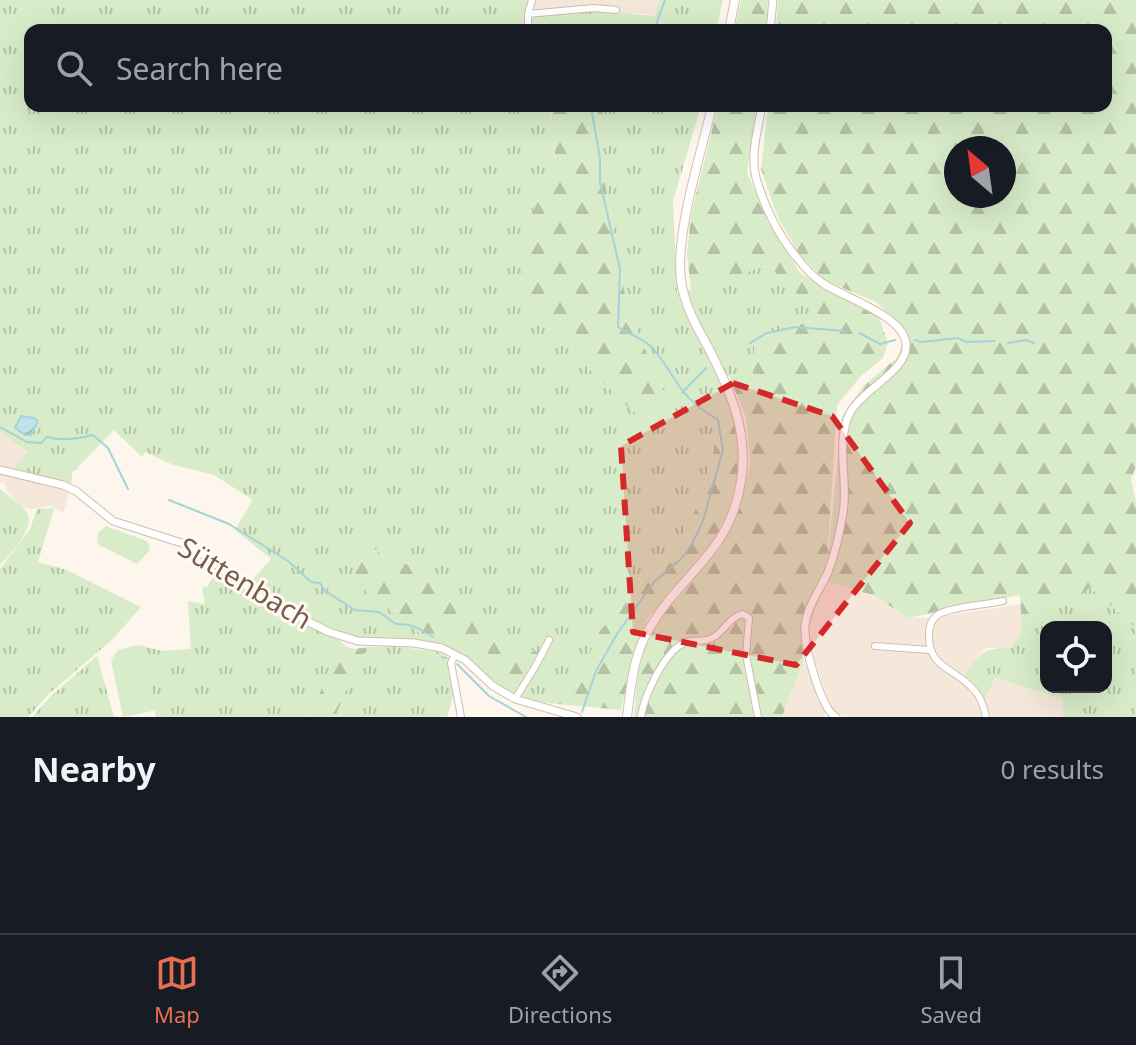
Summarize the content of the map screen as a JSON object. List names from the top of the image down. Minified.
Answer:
{"streets":{"street":["Süttenbach"]},"north":"top left","page":{"search":"Search here","heading":["Nearby","0 results"],"nav":["Map","Directions","Saved"]}}
